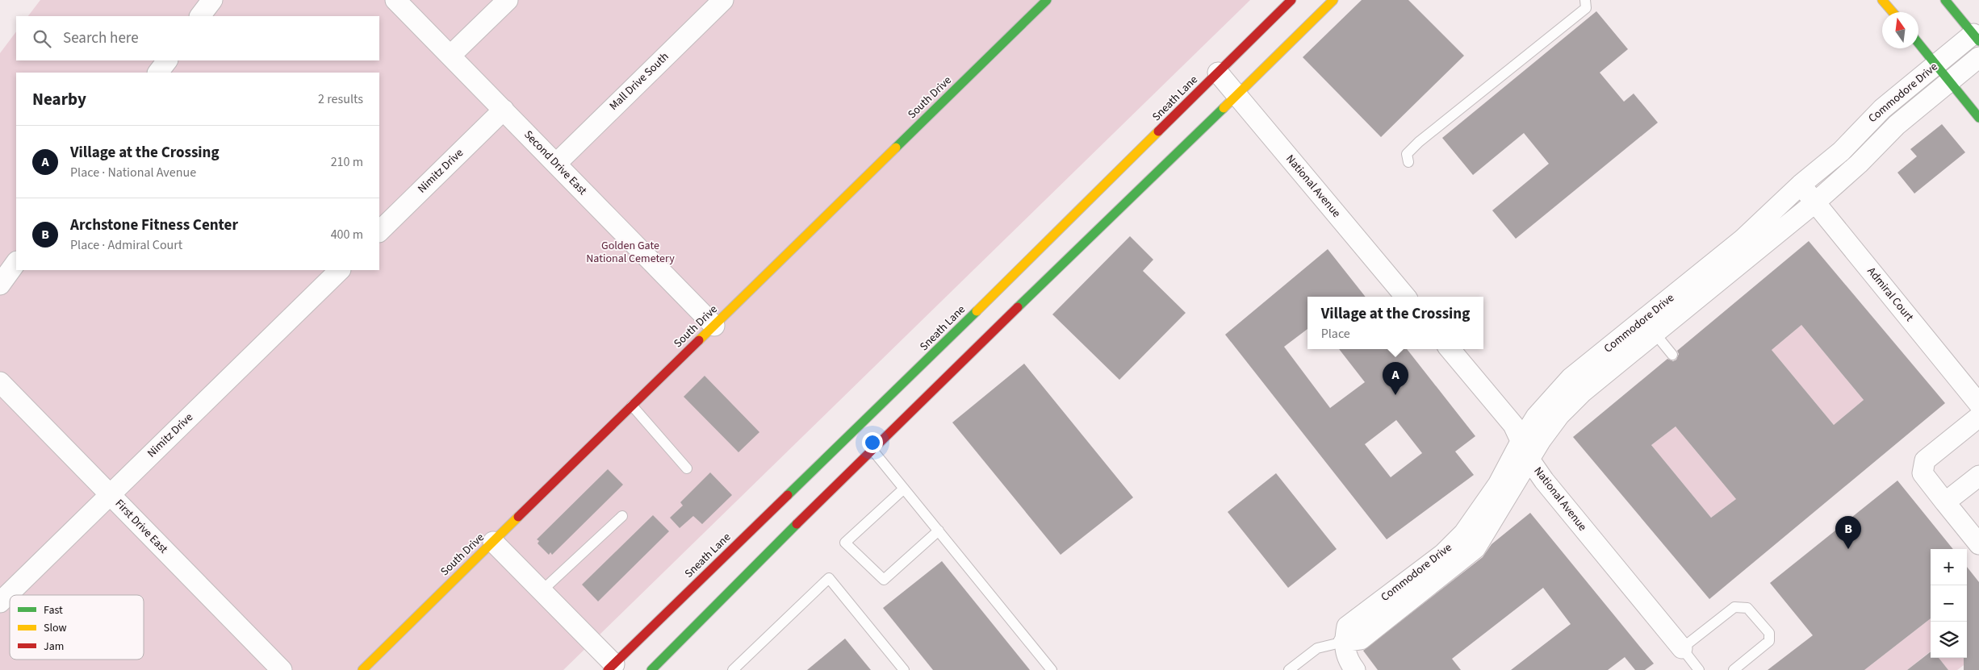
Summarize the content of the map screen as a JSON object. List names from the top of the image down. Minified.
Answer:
{"streets":{"main road":["South Drive","Sneath Lane"],"street":["Mall Drive South","Commodore Drive","Second Drive East","Nimitz Drive","National Avenue","Admiral Court","First Drive East"]},"crossings":[["Mall Drive South","Second Drive East"],["Commodore Drive","National Avenue"],["Commodore Drive","Admiral Court"],["South Drive","Second Drive East"],["Sneath Lane","National Avenue"],["Second Drive East","Nimitz Drive"],["Nimitz Drive","First Drive East"]],"parks":["Golden Gate National Cemetery"],"legend":["Fast","Slow","Jam"],"north":"top","page":{"search":"Search here","heading":["Nearby","2 results"],"list":[{"mark":"A","name":"Village at the Crossing","note":"Place · National Avenue","value":"210 m"},{"mark":"B","name":"Archstone Fitness Center","note":"Place · Admiral Court","value":"400 m"}],"popup":["Village at the Crossing","Place"],"pins":["A","B"],"map_buttons":["+","−"]}}
